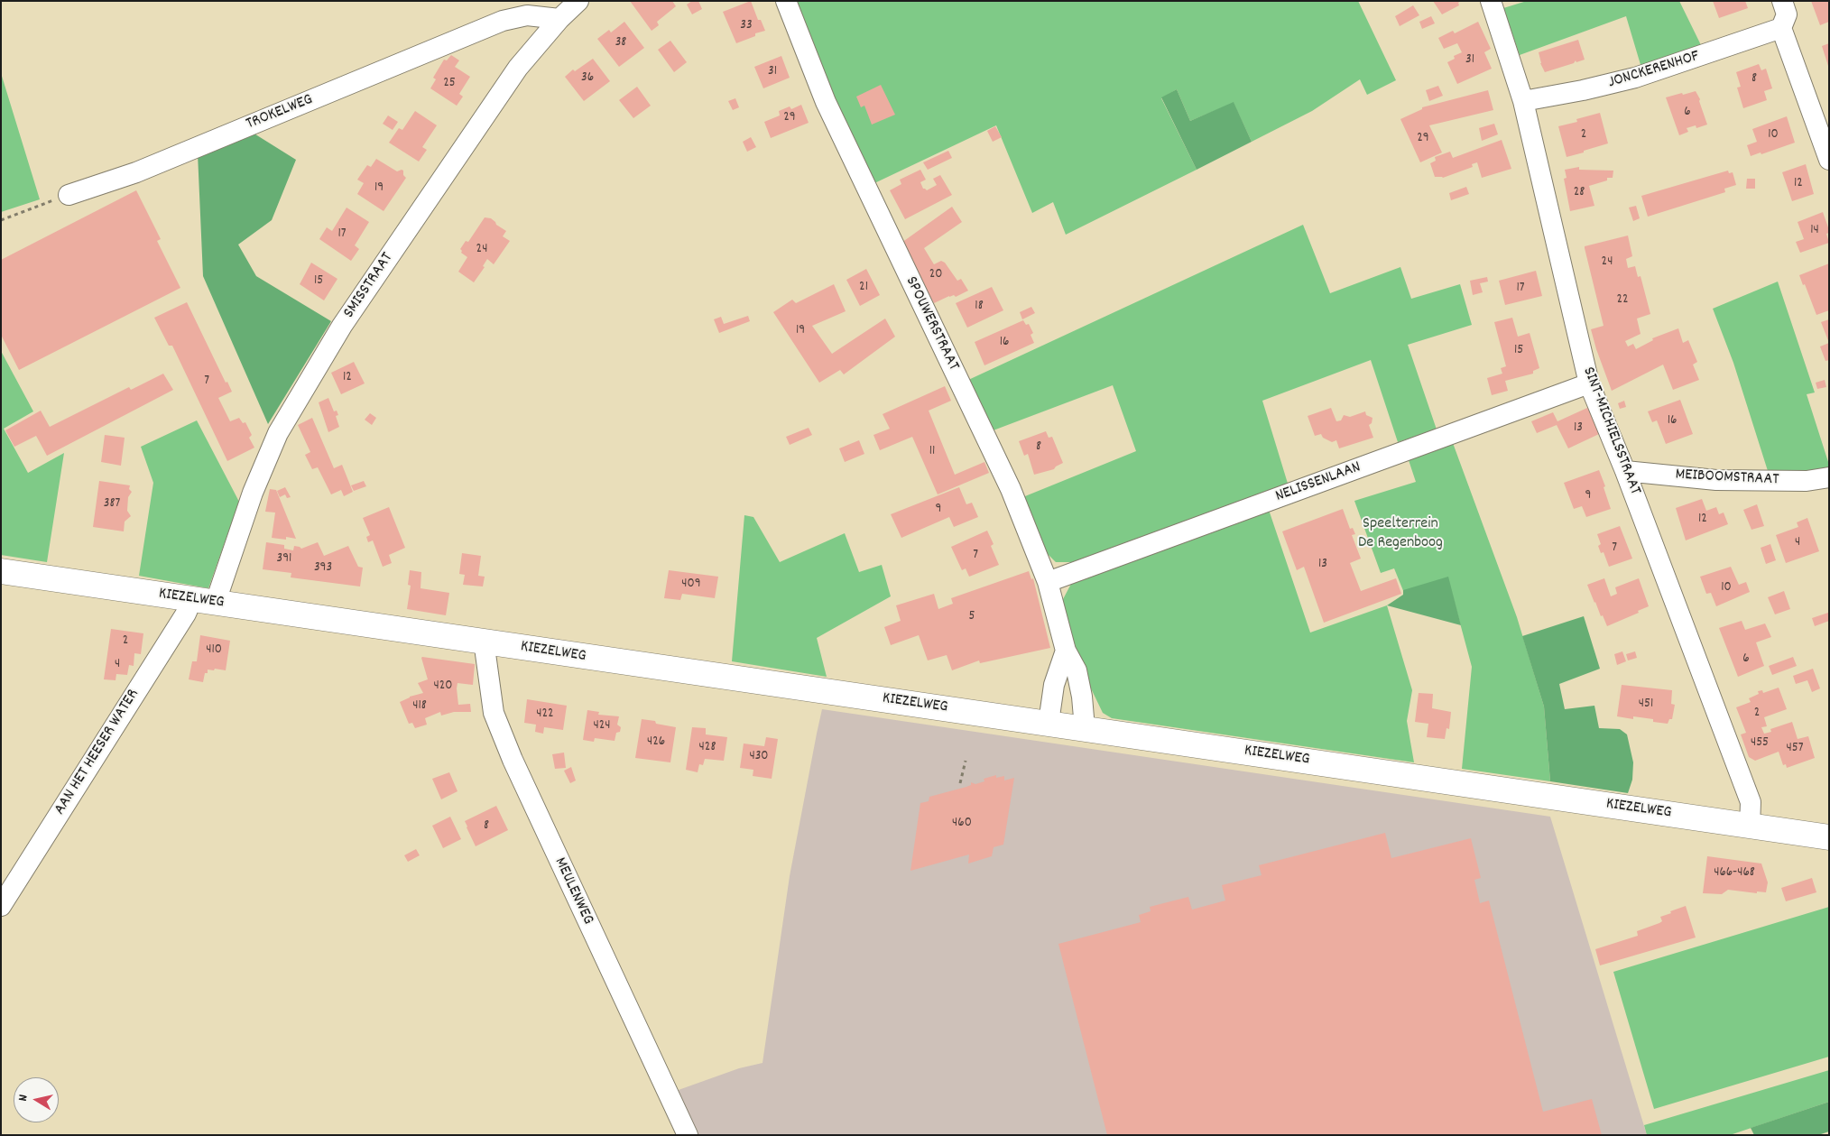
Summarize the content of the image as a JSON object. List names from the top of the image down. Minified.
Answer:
{"streets":{"main road":["KIEZELWEG"],"street":["JONCKERENHOF","TROKELWEG","SMISSTRAAT","SPOUWERSTRAAT","SINT-MICHIELSSTRAAT","MEIBOOMSTRAAT","NELISSENLAAN","AAN HET HEESER WATER","MEULENWEG"]},"crossings":[["JONCKERENHOF","SINT-MICHIELSSTRAAT"],["TROKELWEG","SMISSTRAAT"],["SMISSTRAAT","KIEZELWEG"],["SPOUWERSTRAAT","NELISSENLAAN"],["SPOUWERSTRAAT","KIEZELWEG"],["SINT-MICHIELSSTRAAT","MEIBOOMSTRAAT"],["SINT-MICHIELSSTRAAT","NELISSENLAAN"],["SINT-MICHIELSSTRAAT","KIEZELWEG"],["KIEZELWEG","AAN HET HEESER WATER"],["KIEZELWEG","MEULENWEG"]],"parks":["Speelterrein De Regenboog"],"house_numbers":["33","38","31","31","36","8","25","6","29","2","10","29","12","19","28","14","17","24","24","20","15","21","17","22","18","19","16","15","12","7","16","13","8","11","9","387","9","12","4","7","7","391","13","393","409","10","5","2","410","6","4","420","451","418","2","422","424","426","455","428","457","430","460","8","466-468"],"north":"left"}
